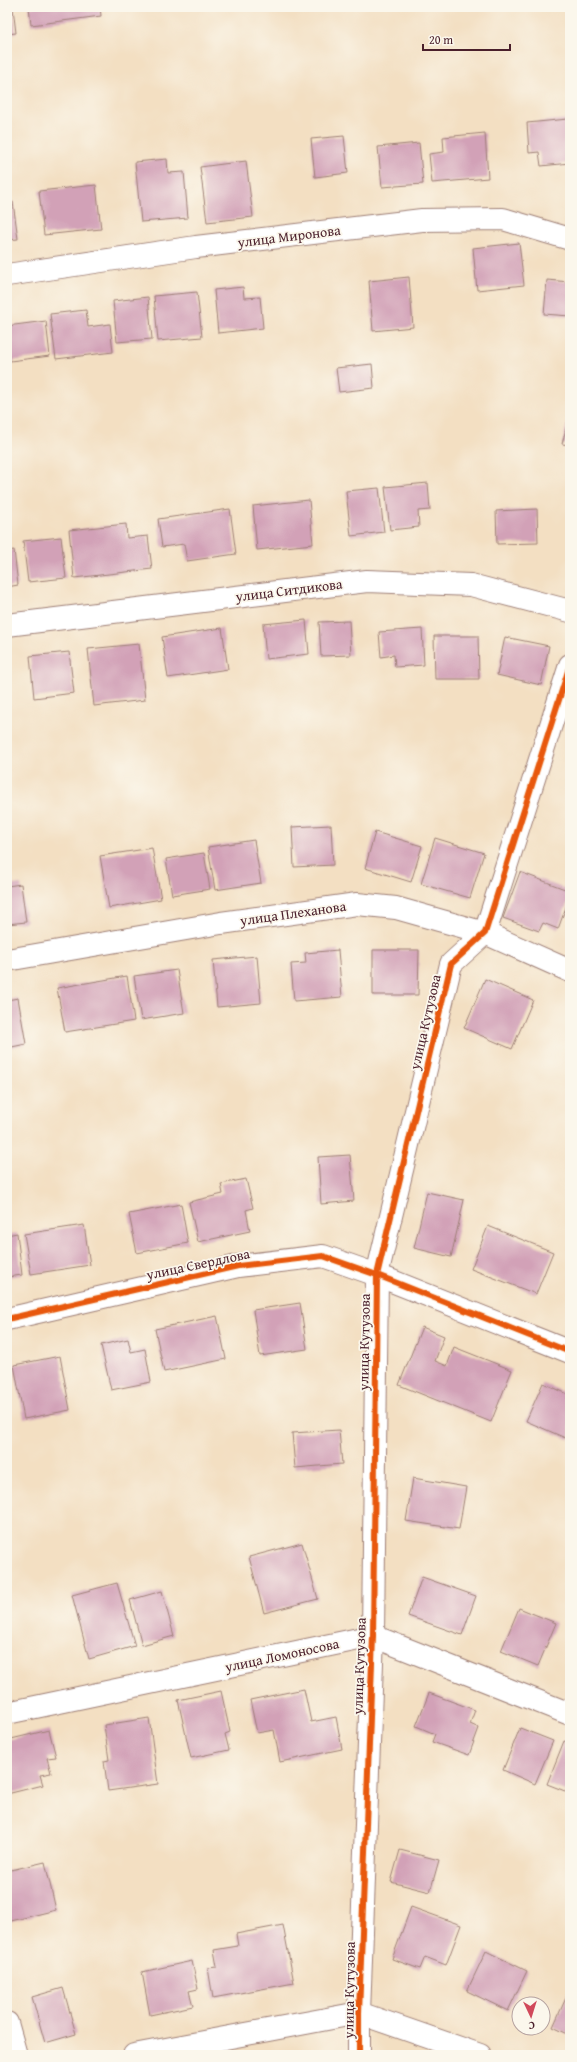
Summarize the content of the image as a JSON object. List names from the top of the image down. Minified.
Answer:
{"streets":{"street":["улица Миронова","улица Ситдикова","улица Плеханова","улица Кутузова","улица Свердлова","улица Ломоносова"]},"crossings":[["улица Плеханова","улица Кутузова"],["улица Кутузова","улица Свердлова"],["улица Кутузова","улица Ломоносова"]],"scale_bar":"20 m","north":"bottom"}
